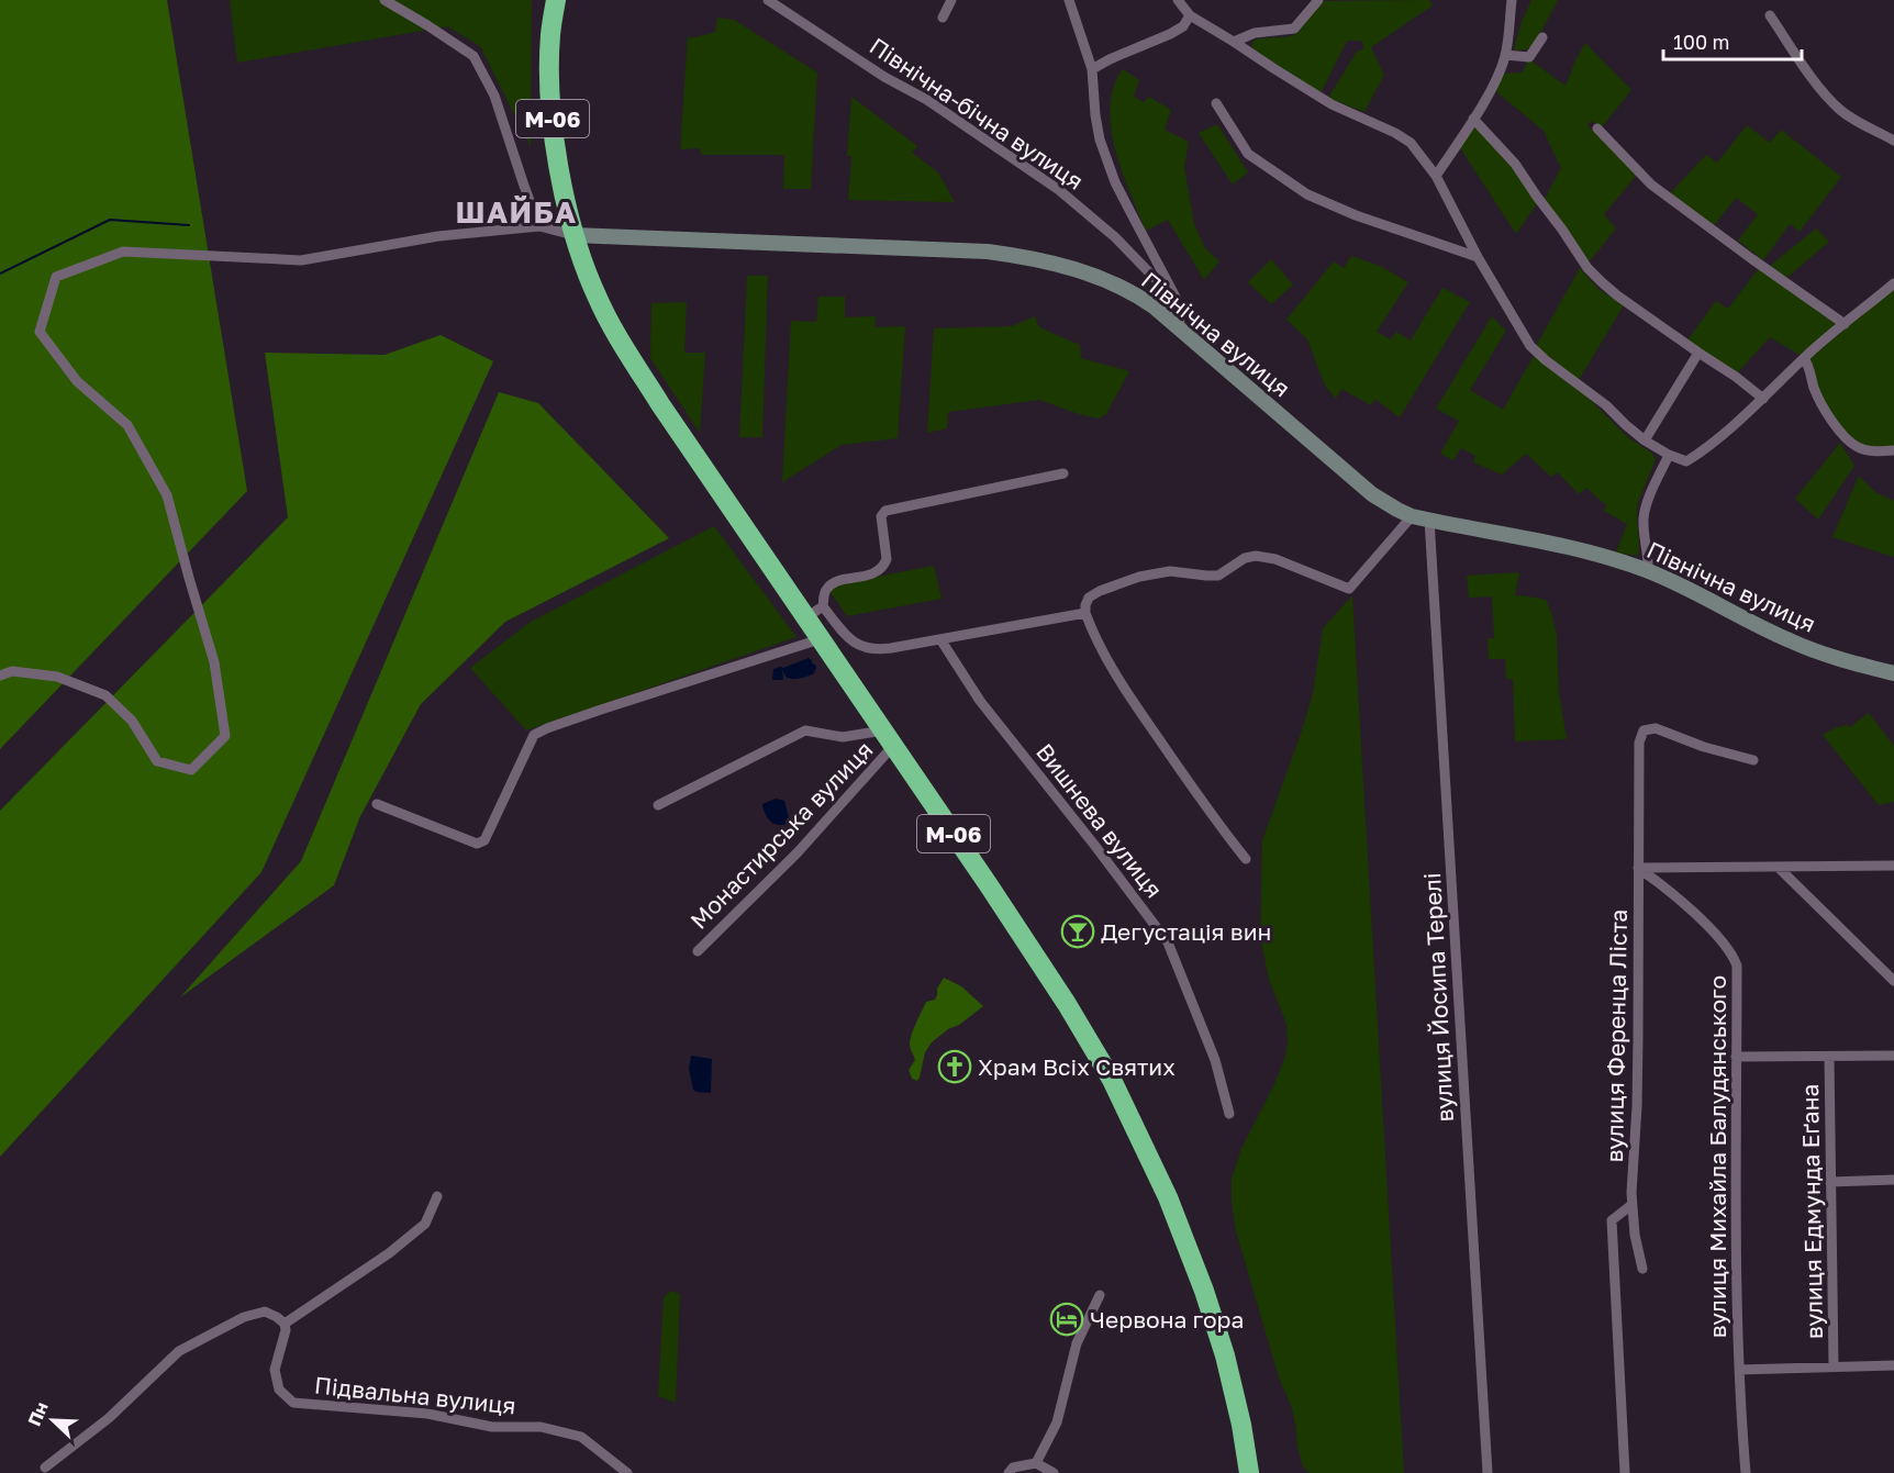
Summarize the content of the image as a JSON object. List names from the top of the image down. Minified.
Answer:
{"streets":{"highway":["М-06"],"street":["Північна-бічна вулиця","Північна вулиця","Вишнева вулиця","Монастирська вулиця","вулиця Йосипа Терелі","вулиця Ференца Ліста","вулиця Михайла Балудянського","вулиця Едмунда Еґана","Підвальна вулиця"]},"crossings":[["Північна-бічна вулиця","Північна вулиця"],["М-06","Північна вулиця"],["М-06","Монастирська вулиця"],["Північна вулиця","вулиця Йосипа Терелі"],["вулиця Ференца Ліста","вулиця Михайла Балудянського"]],"districts":["ШАЙБА"],"places":{"bar":["Дегустація вин"],"church":["Храм Всіх Святих"],"hotel":["Червона гора"]},"scale_bar":"100 m","north":"top left"}
